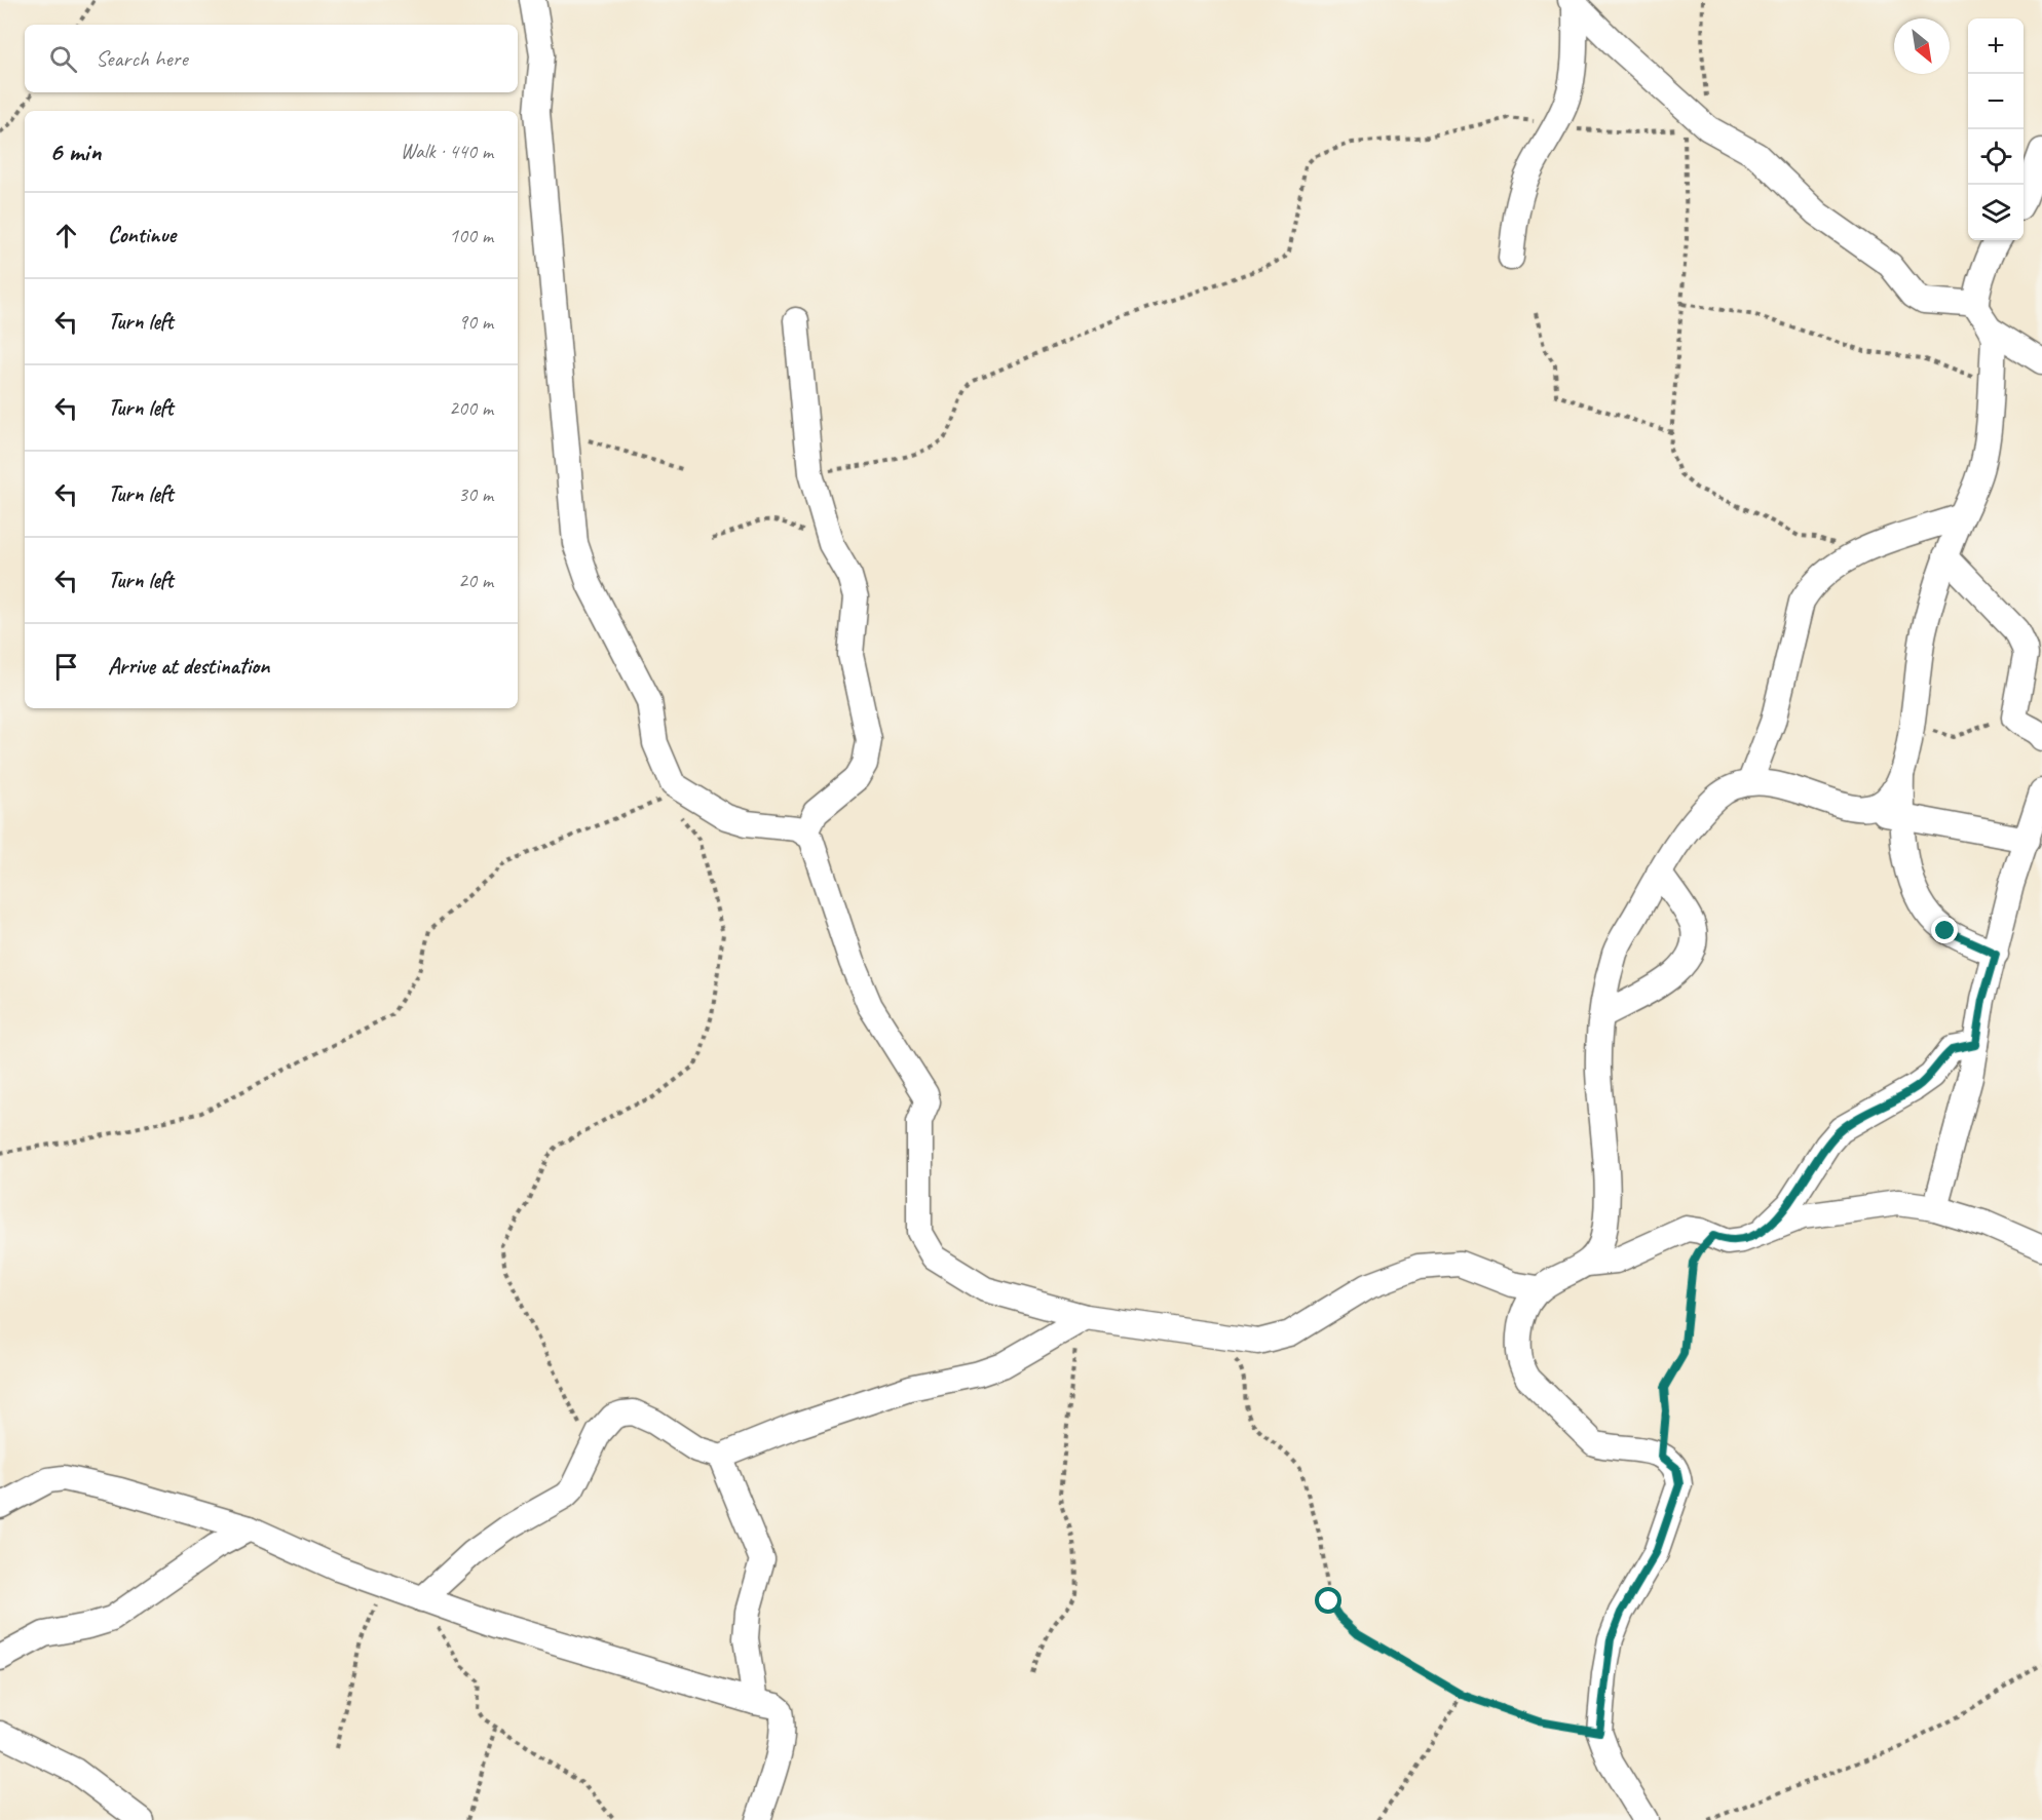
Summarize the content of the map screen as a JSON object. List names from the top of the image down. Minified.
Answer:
{"north":"bottom right","page":{"map_buttons":["+","−"],"search":"Search here","heading":["6 min","Walk · 440 m"],"list":[["Continue","100 m"],["Turn left","90 m"],["Turn left","200 m"],["Turn left","30 m"],["Turn left","20 m"],"Arrive at destination"]}}
